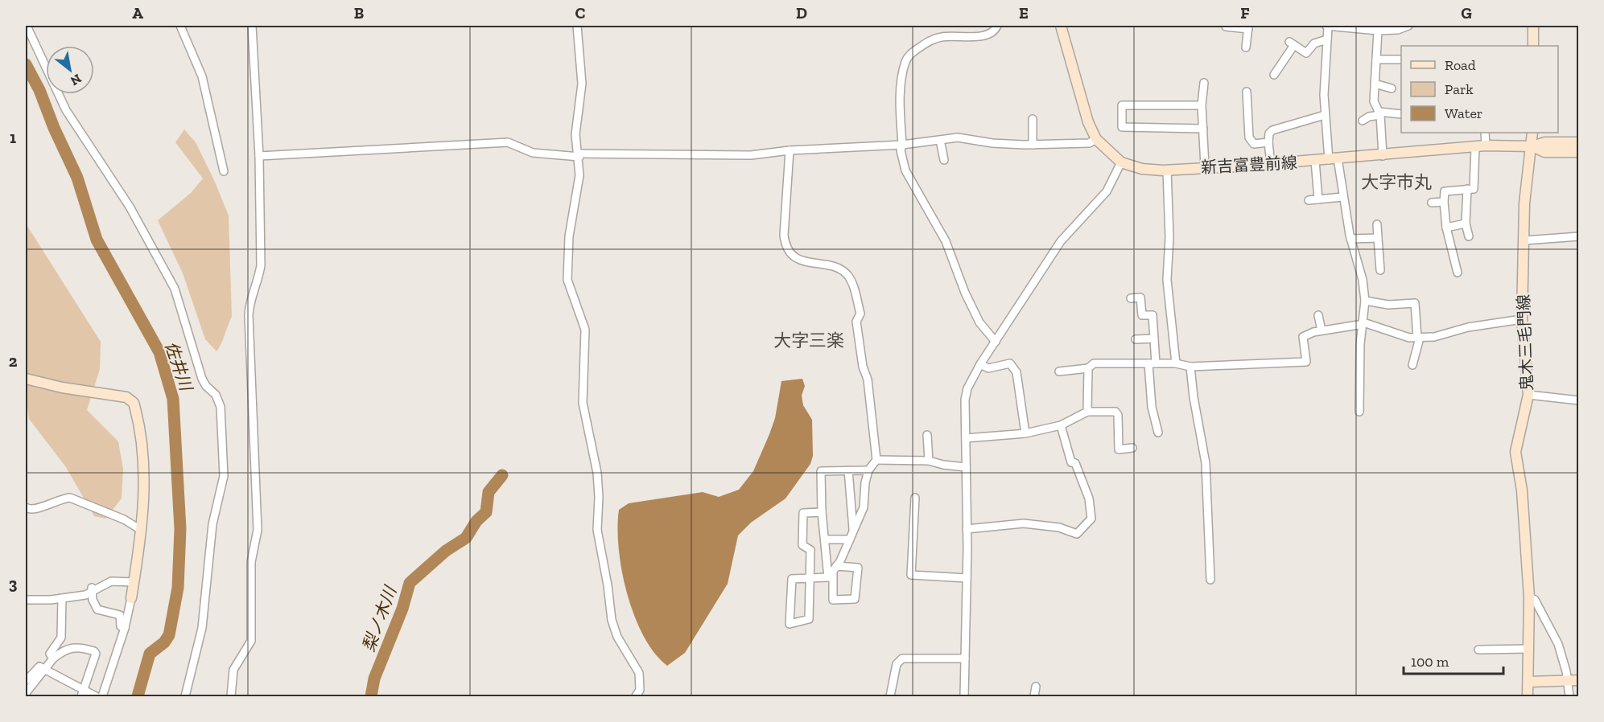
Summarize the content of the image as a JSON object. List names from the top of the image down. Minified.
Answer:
{"streets":{"main road":["新吉富豊前線","鬼木三毛門線"]},"crossings":[["新吉富豊前線","鬼木三毛門線"]],"districts":["大字市丸","大字三楽"],"water":["佐井川","梨ノ木川"],"legend":["Road","Park","Water"],"scale_bar":"100 m","north":"bottom right","grid":{"columns":["A","B","C","D","E","F","G"],"rows":["1","2","3"]}}
